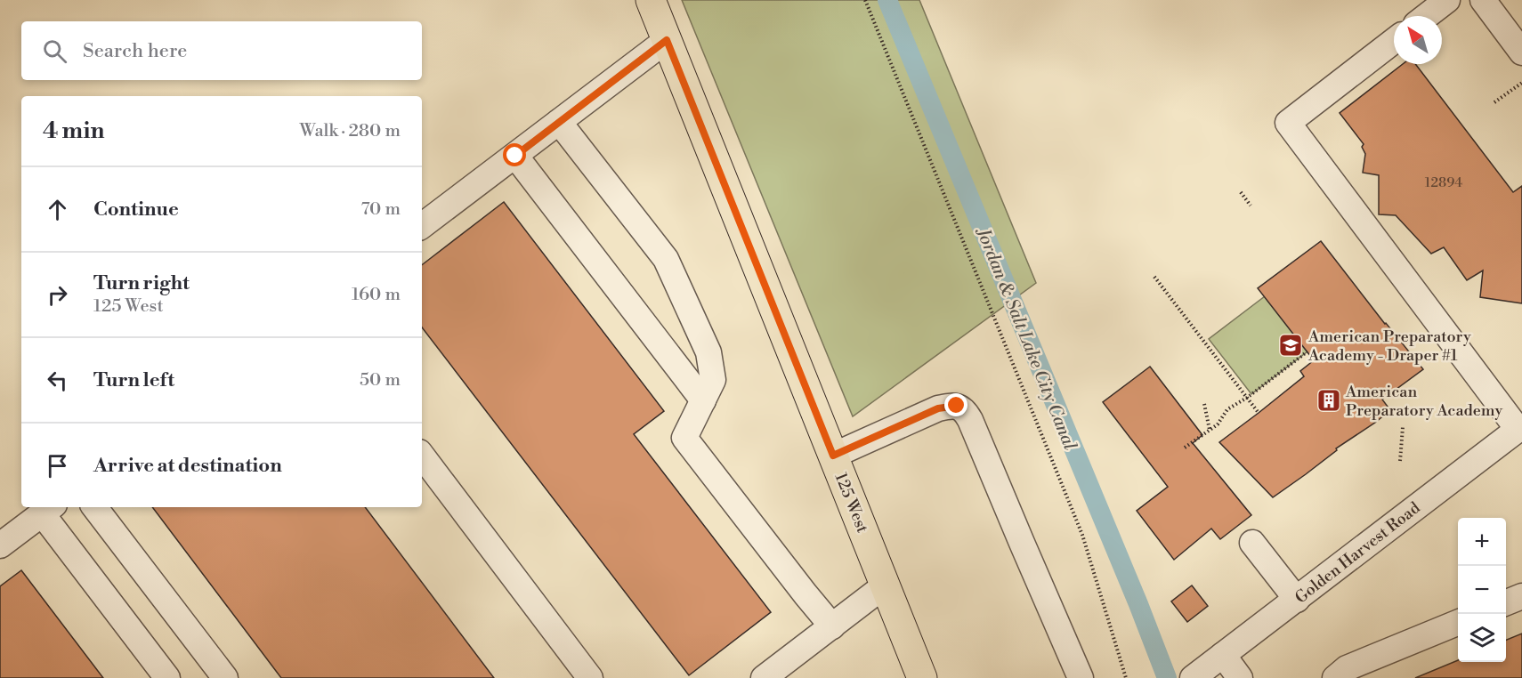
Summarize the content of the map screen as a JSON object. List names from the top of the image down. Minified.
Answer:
{"streets":{"main road":["125 West"],"street":["Golden Harvest Road"]},"water":["Jordan & Salt Lake City Canal"],"places":{"school or university":["American Preparatory Academy - Draper #1"],"building":["American Preparatory Academy"]},"house_numbers":["12894"],"north":"top left","page":{"search":"Search here","heading":["4 min","Walk · 280 m"],"list":[["Continue","70 m"],["Turn right","125 West","160 m"],["Turn left","50 m"],"Arrive at destination"],"map_buttons":["+","−"]}}
